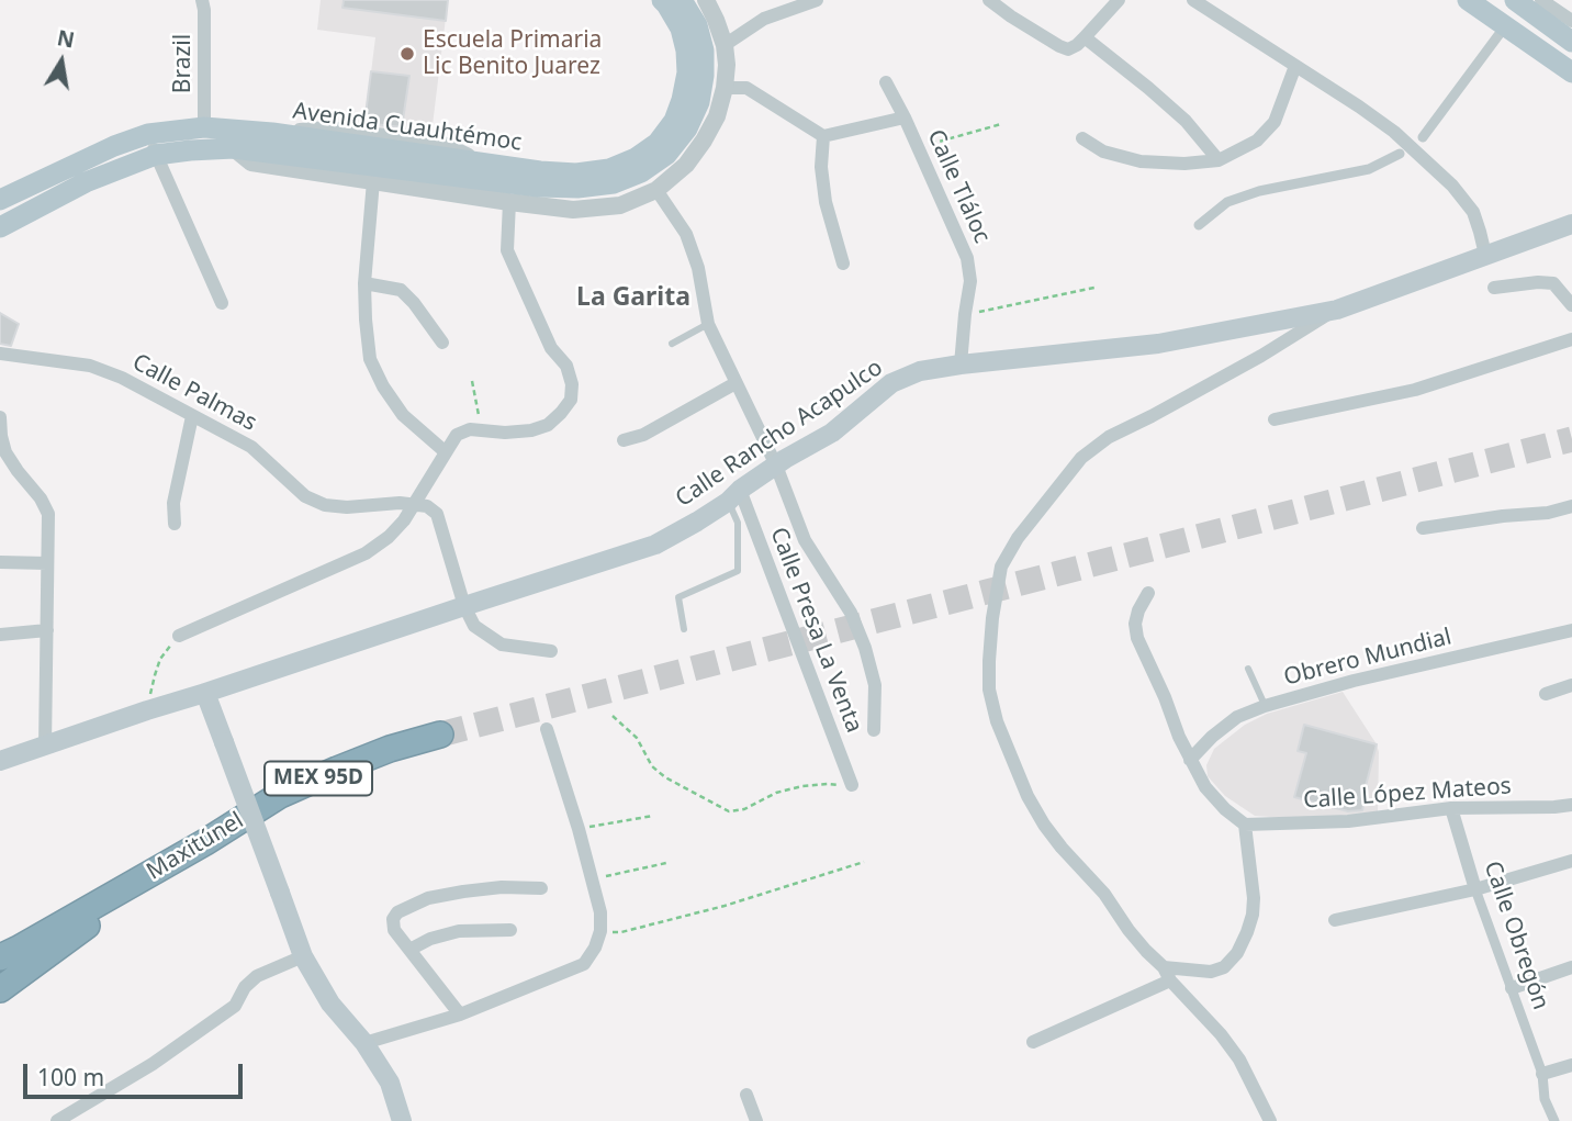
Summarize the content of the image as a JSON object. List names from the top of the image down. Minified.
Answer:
{"streets":{"highway":["MEX 95D","Maxitúnel"],"main road":["Avenida Cuauhtémoc","Calle Rancho Acapulco"],"street":["Brazil","Calle Tláloc","Calle Palmas","Calle Presa La Venta","Obrero Mundial","Calle López Mateos","Calle Obregón"]},"crossings":[["Brazil","Avenida Cuauhtémoc"],["Calle Tláloc","Calle Rancho Acapulco"],["Calle Rancho Acapulco","Calle Presa La Venta"],["MEX 95D","Maxitúnel"],["Calle López Mateos","Calle Obregón"]],"districts":["La Garita"],"places":["Escuela Primaria Lic Benito Juarez"],"scale_bar":"100 m","north":"top"}
